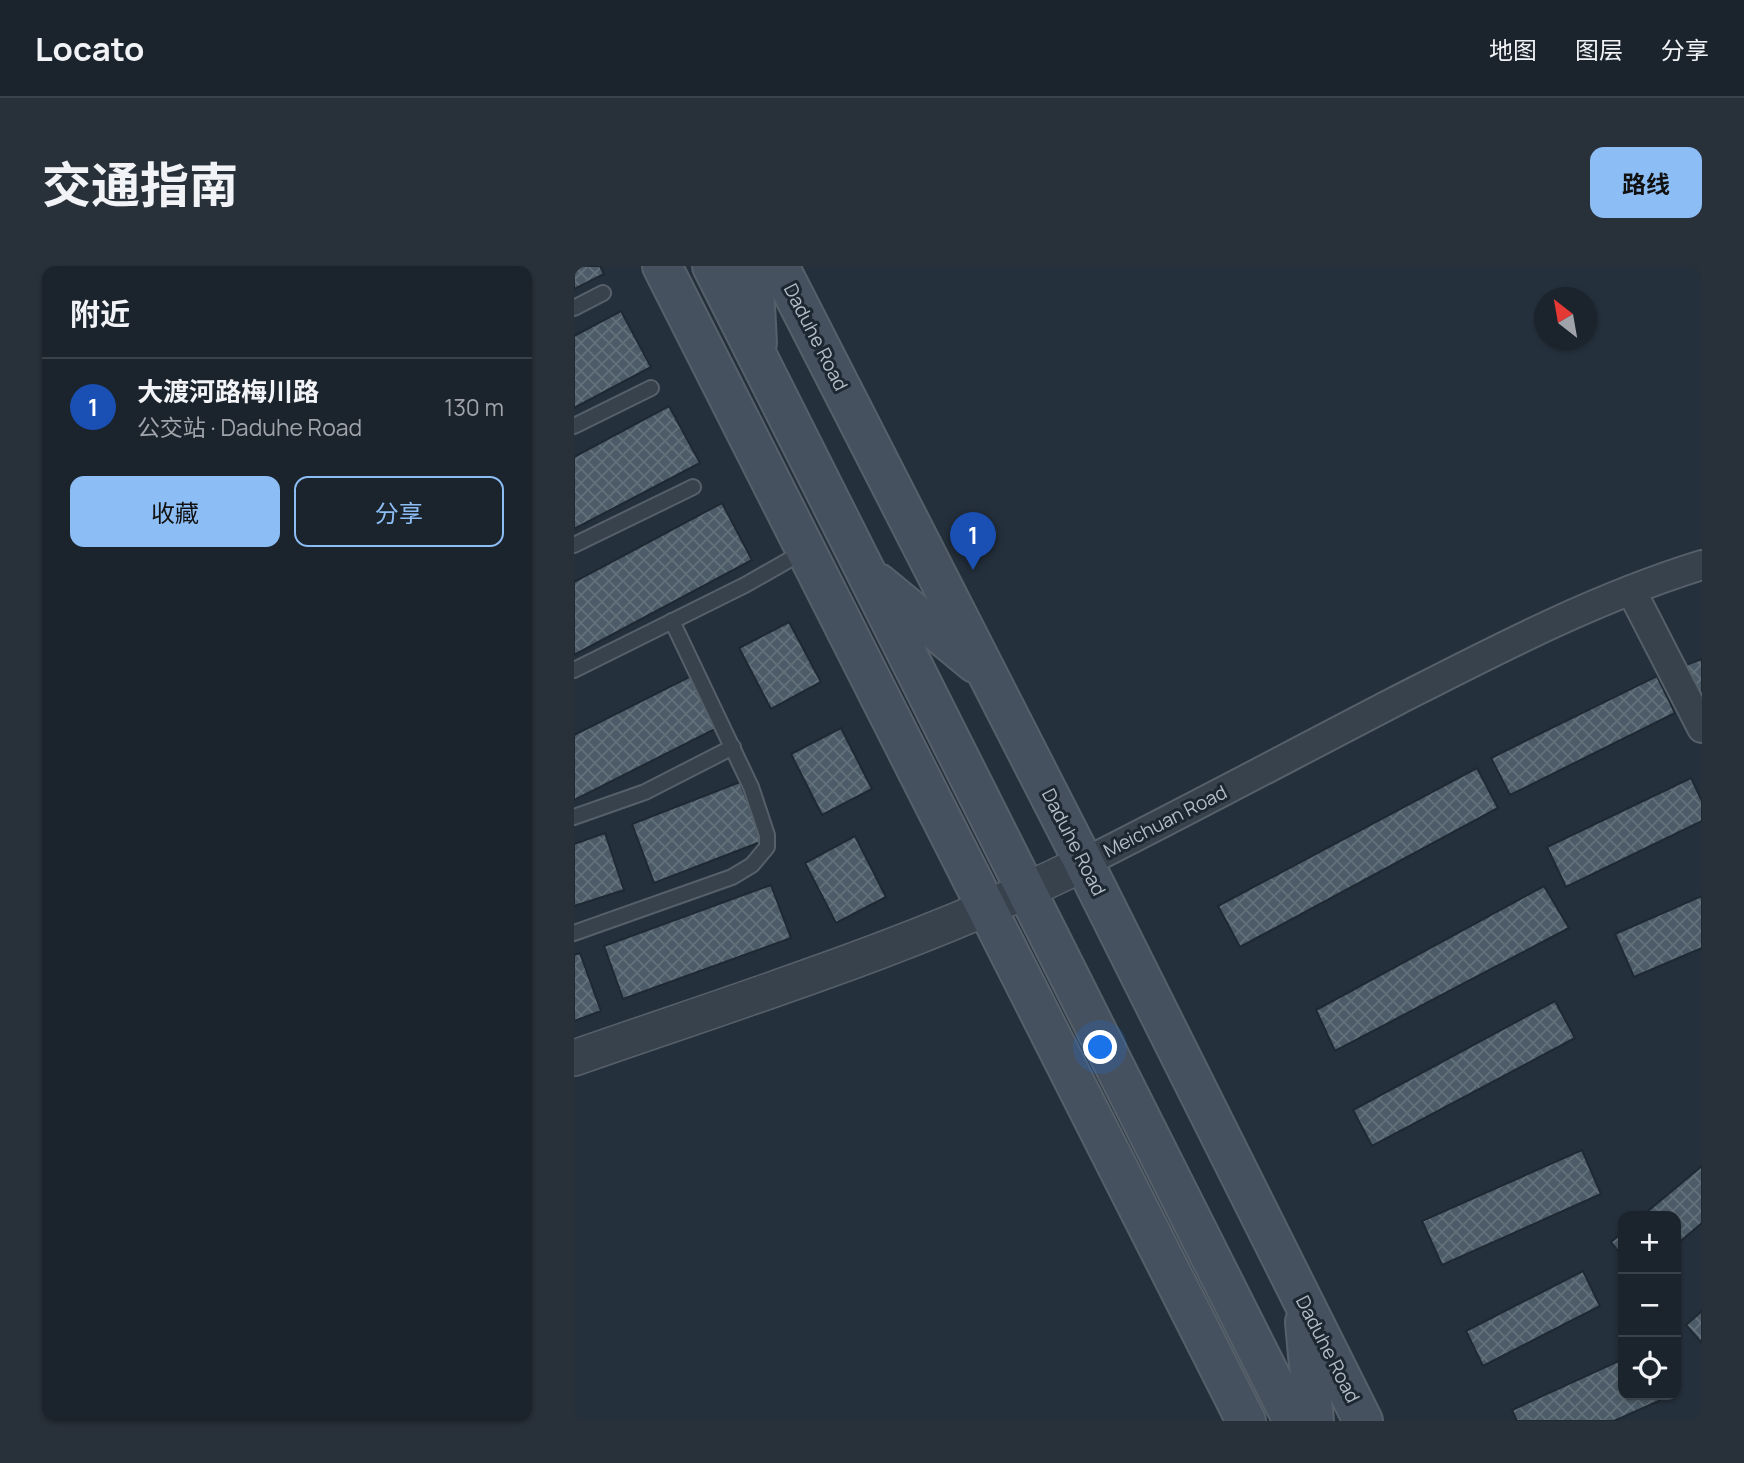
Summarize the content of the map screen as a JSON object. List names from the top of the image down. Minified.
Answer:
{"streets":{"main road":["Daduhe Road"],"street":["Meichuan Road"]},"crossings":[["Daduhe Road","Meichuan Road"]],"north":"top left","page":{"header":"Locato","nav":["地图","图层","分享"],"title":"交通指南","buttons":["路线",["收藏","分享"]],"heading":"附近","list":[{"mark":"1","name":"大渡河路梅川路","note":"公交站 · Daduhe Road","value":"130 m"}],"pins":"1","map_buttons":["+","−"]}}
